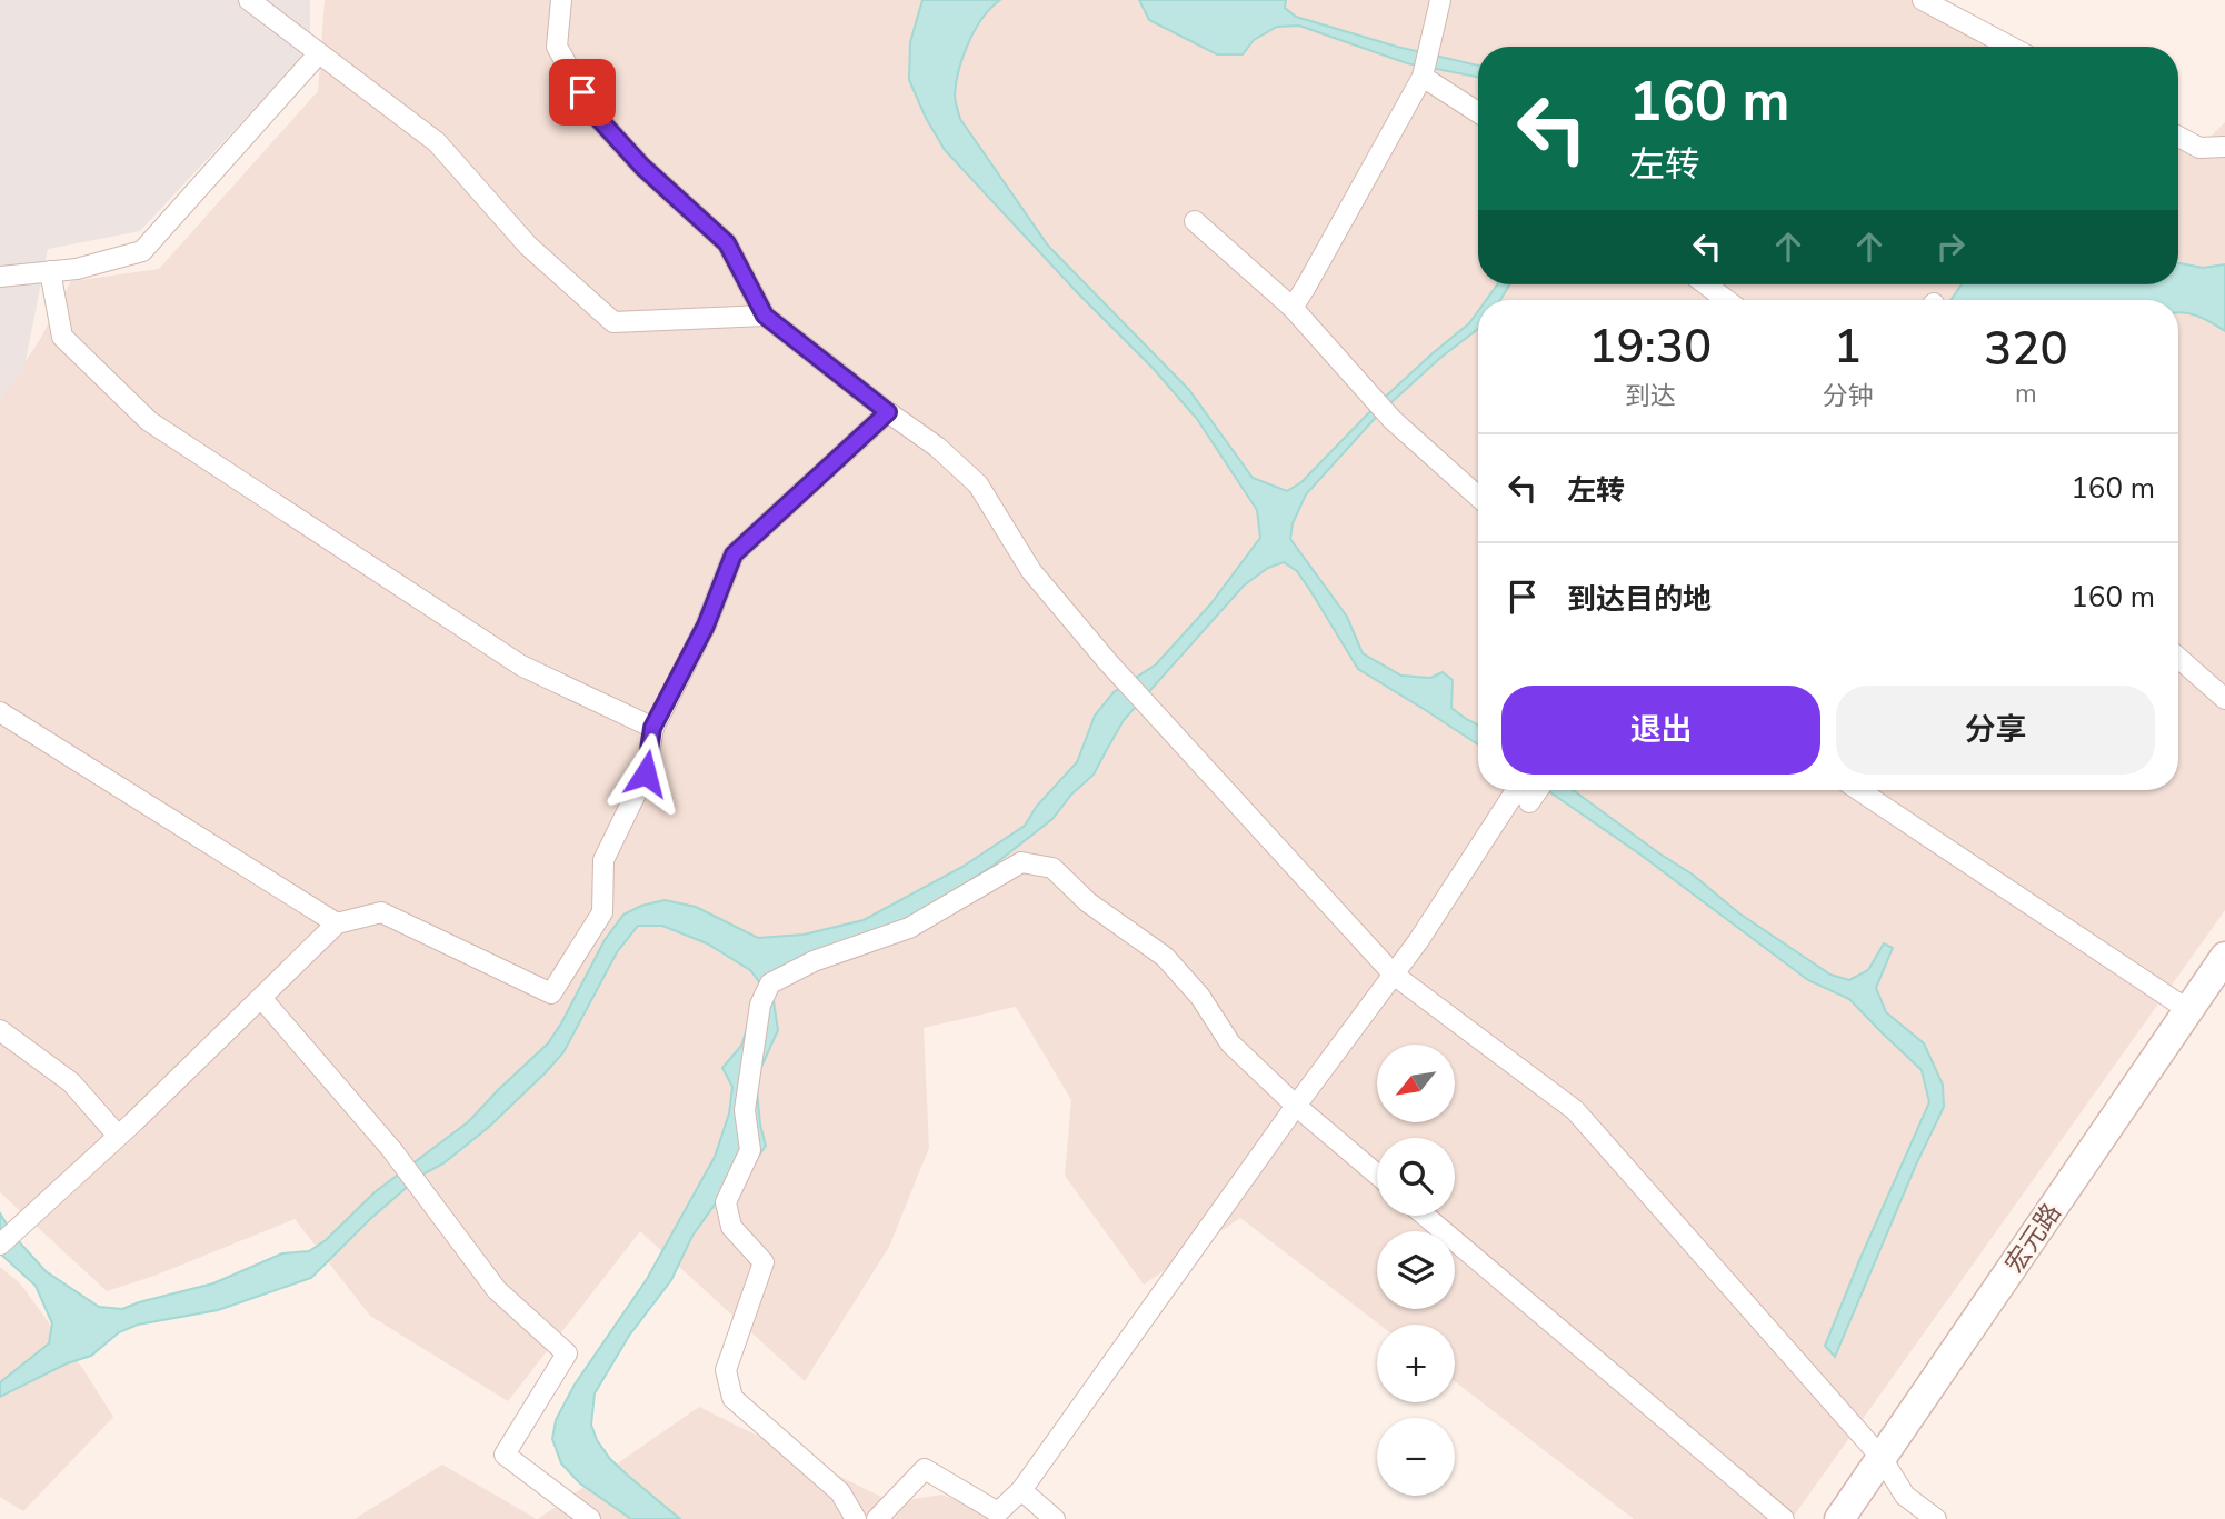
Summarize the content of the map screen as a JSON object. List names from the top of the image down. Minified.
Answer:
{"streets":{"street":["宏元路"]},"north":"bottom left","page":{"turn":["160 m","左转"],"eta":["19:30","到达","1","分钟","320","m"],"list":[{"name":"左转","value":"160 m"},{"name":"到达目的地","value":"160 m"}],"buttons":["退出","分享"],"map_buttons":["+","−"]}}
